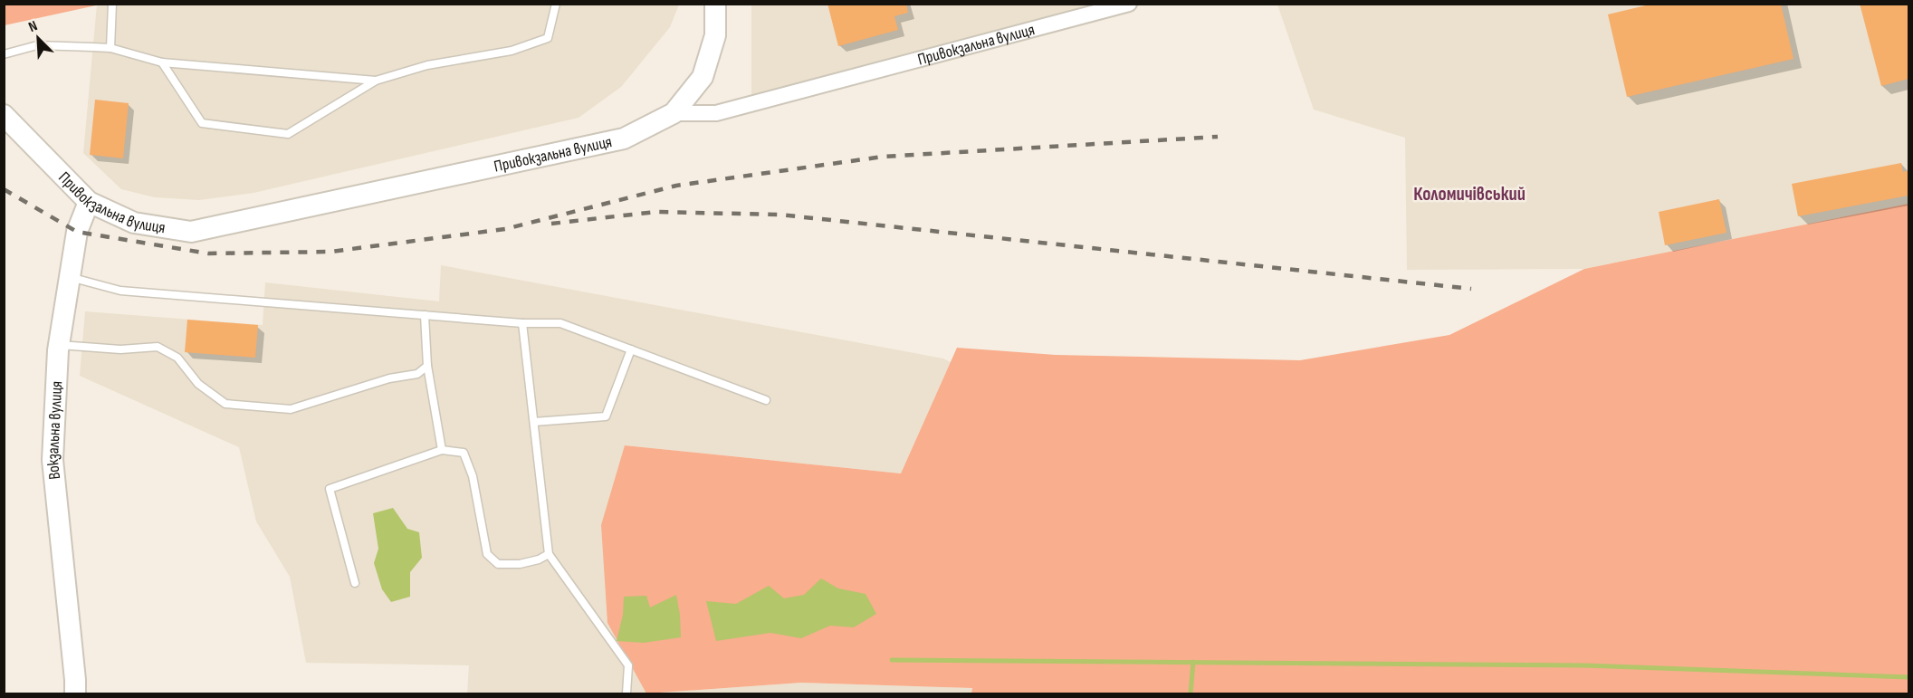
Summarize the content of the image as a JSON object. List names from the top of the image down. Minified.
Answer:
{"streets":{"main road":["Привокзальна вулиця","Вокзальна вулиця"]},"crossings":[["Привокзальна вулиця","Вокзальна вулиця"]],"districts":["Коломичівський"],"north":"top left"}
